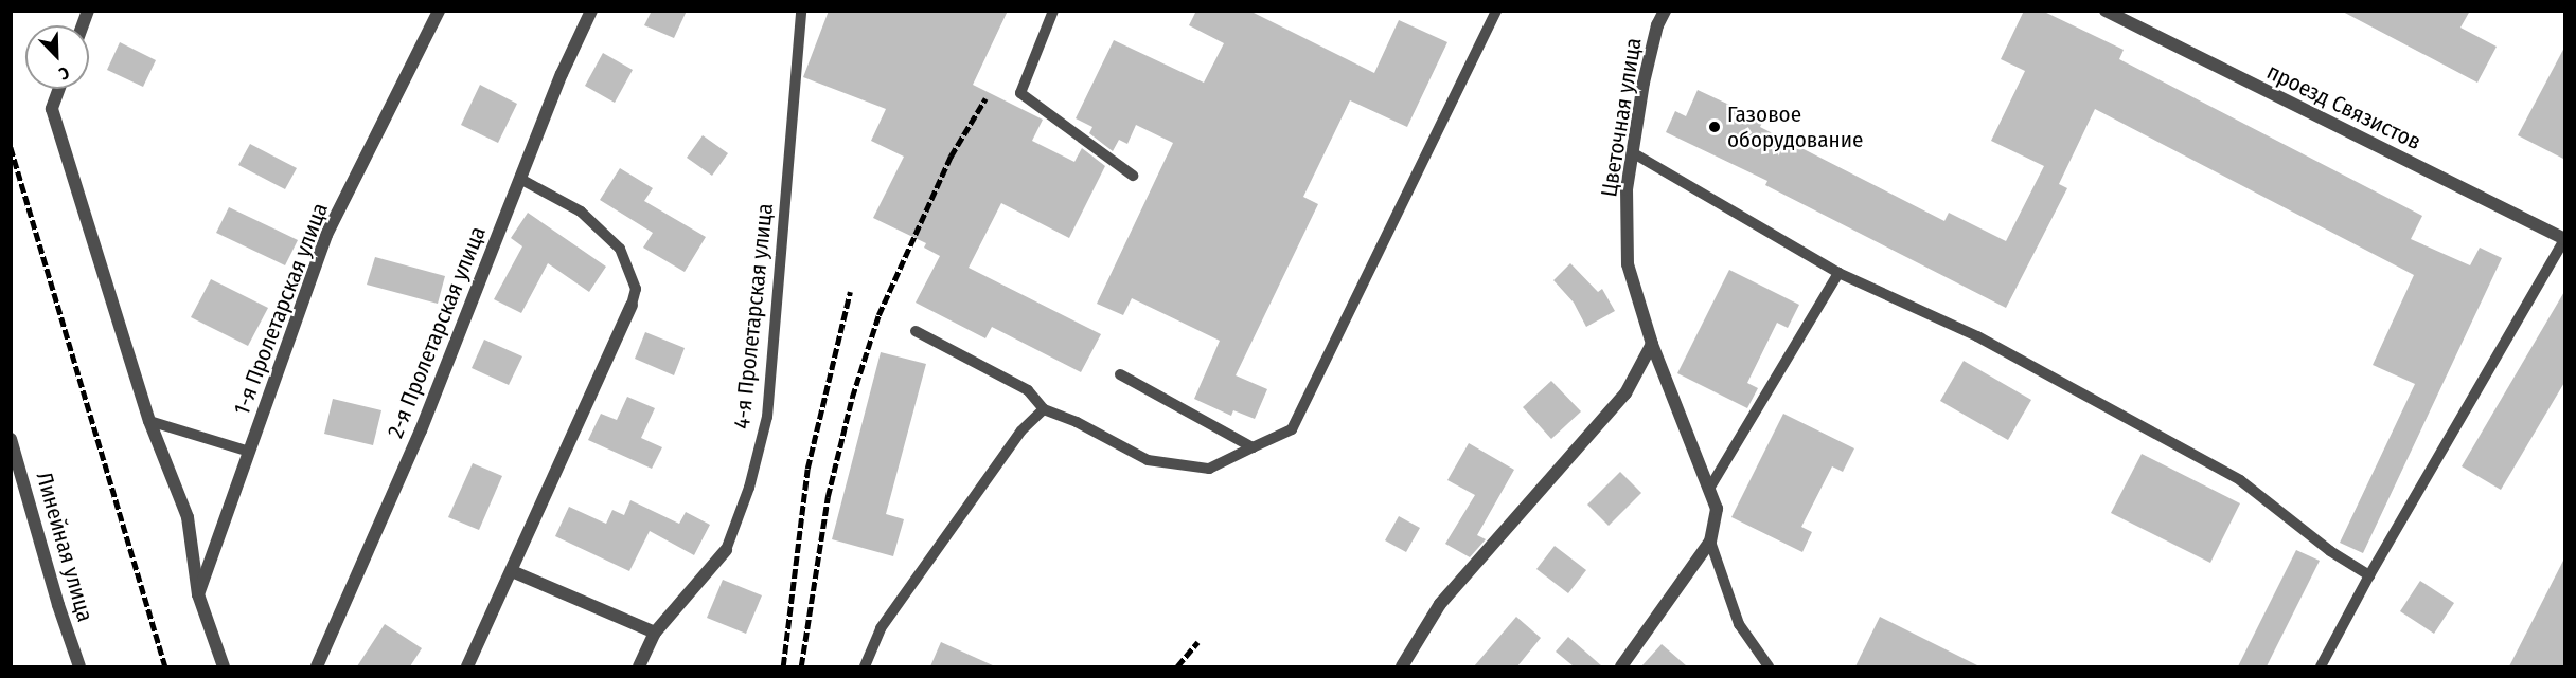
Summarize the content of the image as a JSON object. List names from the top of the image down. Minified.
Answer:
{"streets":{"street":["проезд Связистов","Цветочная улица","1-я Пролетарская улица","4-я Пролетарская улица","2-я Пролетарская улица","Линейная улица"]},"places":["Газовое оборудование"],"north":"bottom right"}
